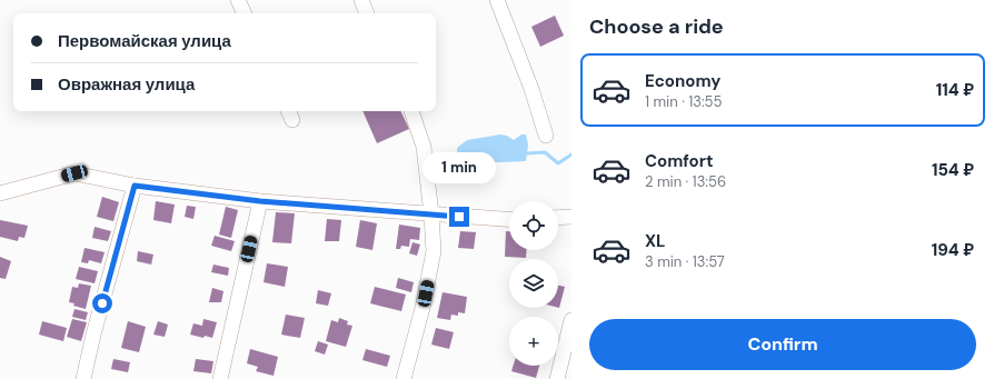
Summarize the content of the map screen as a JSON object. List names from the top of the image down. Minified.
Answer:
{"page":{"heading":"Choose a ride","banner":["Первомайская улица","Овражная улица"],"list":[{"name":"Economy","note":"1 min · 13:55","value":"114 ₽"},{"name":"Comfort","note":"2 min · 13:56","value":"154 ₽"},{"name":"XL","note":"3 min · 13:57","value":"194 ₽"}],"bubble":"1 min","map_buttons":"+","buttons":"Confirm"}}
